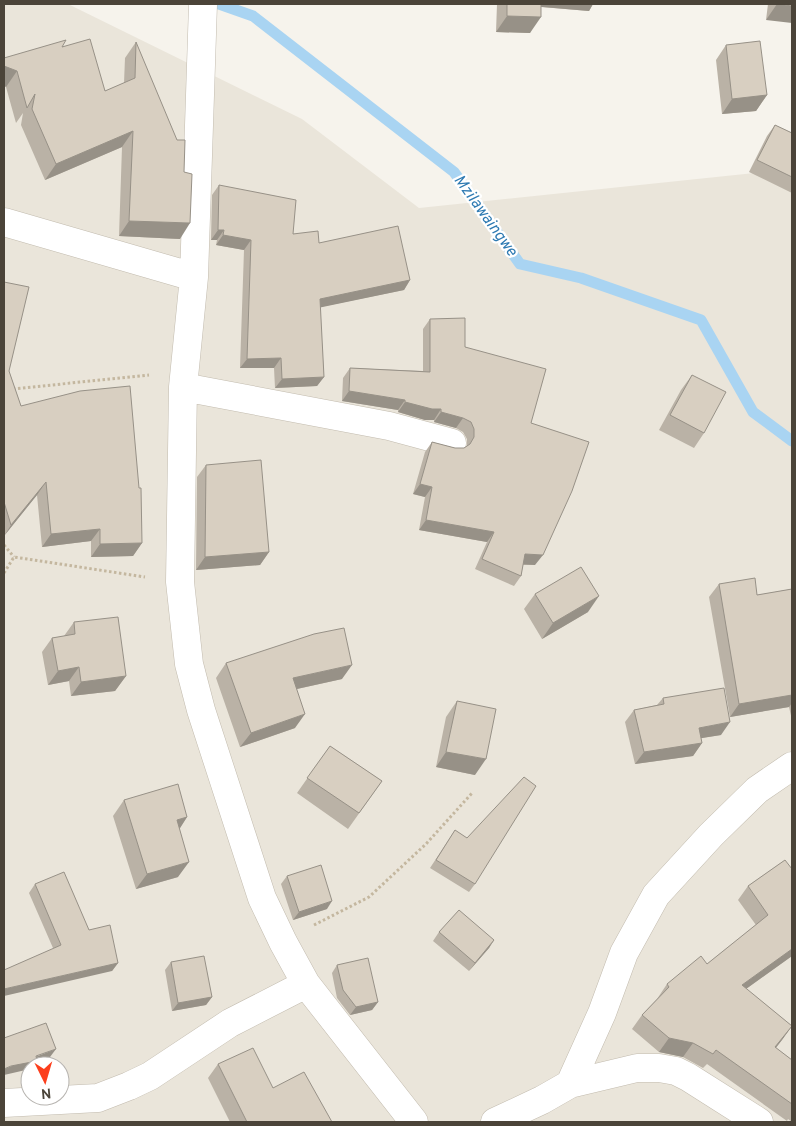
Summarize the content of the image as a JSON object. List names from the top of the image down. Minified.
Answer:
{"water":["Mzilawaingwe"],"north":"bottom"}
